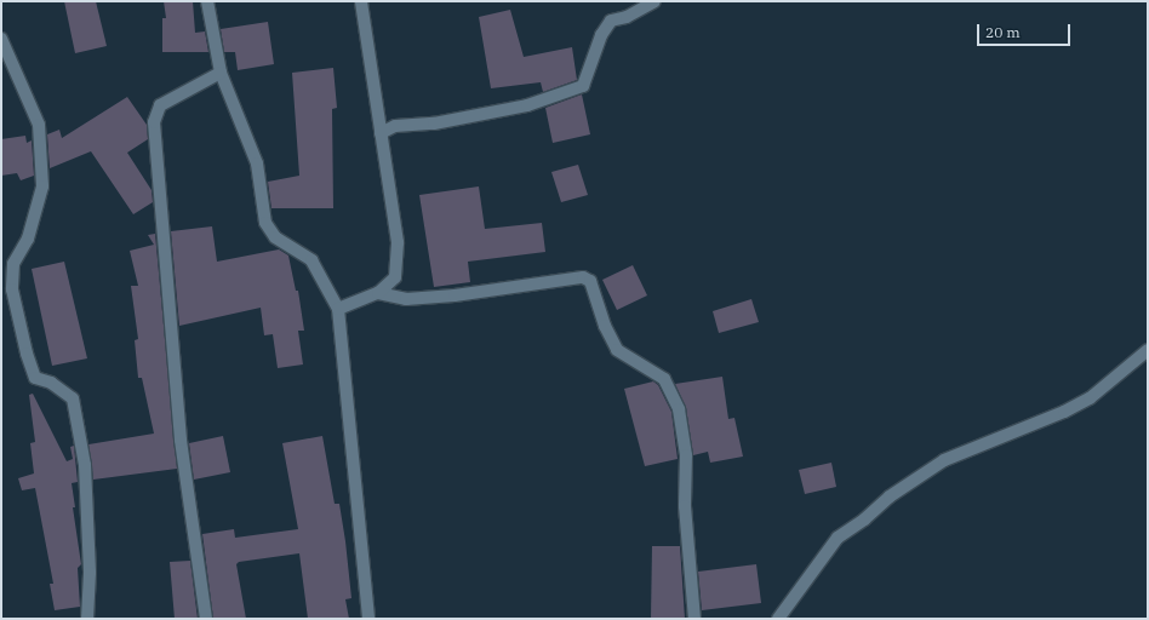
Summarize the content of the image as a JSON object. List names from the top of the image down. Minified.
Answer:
{"scale_bar":"20 m"}
